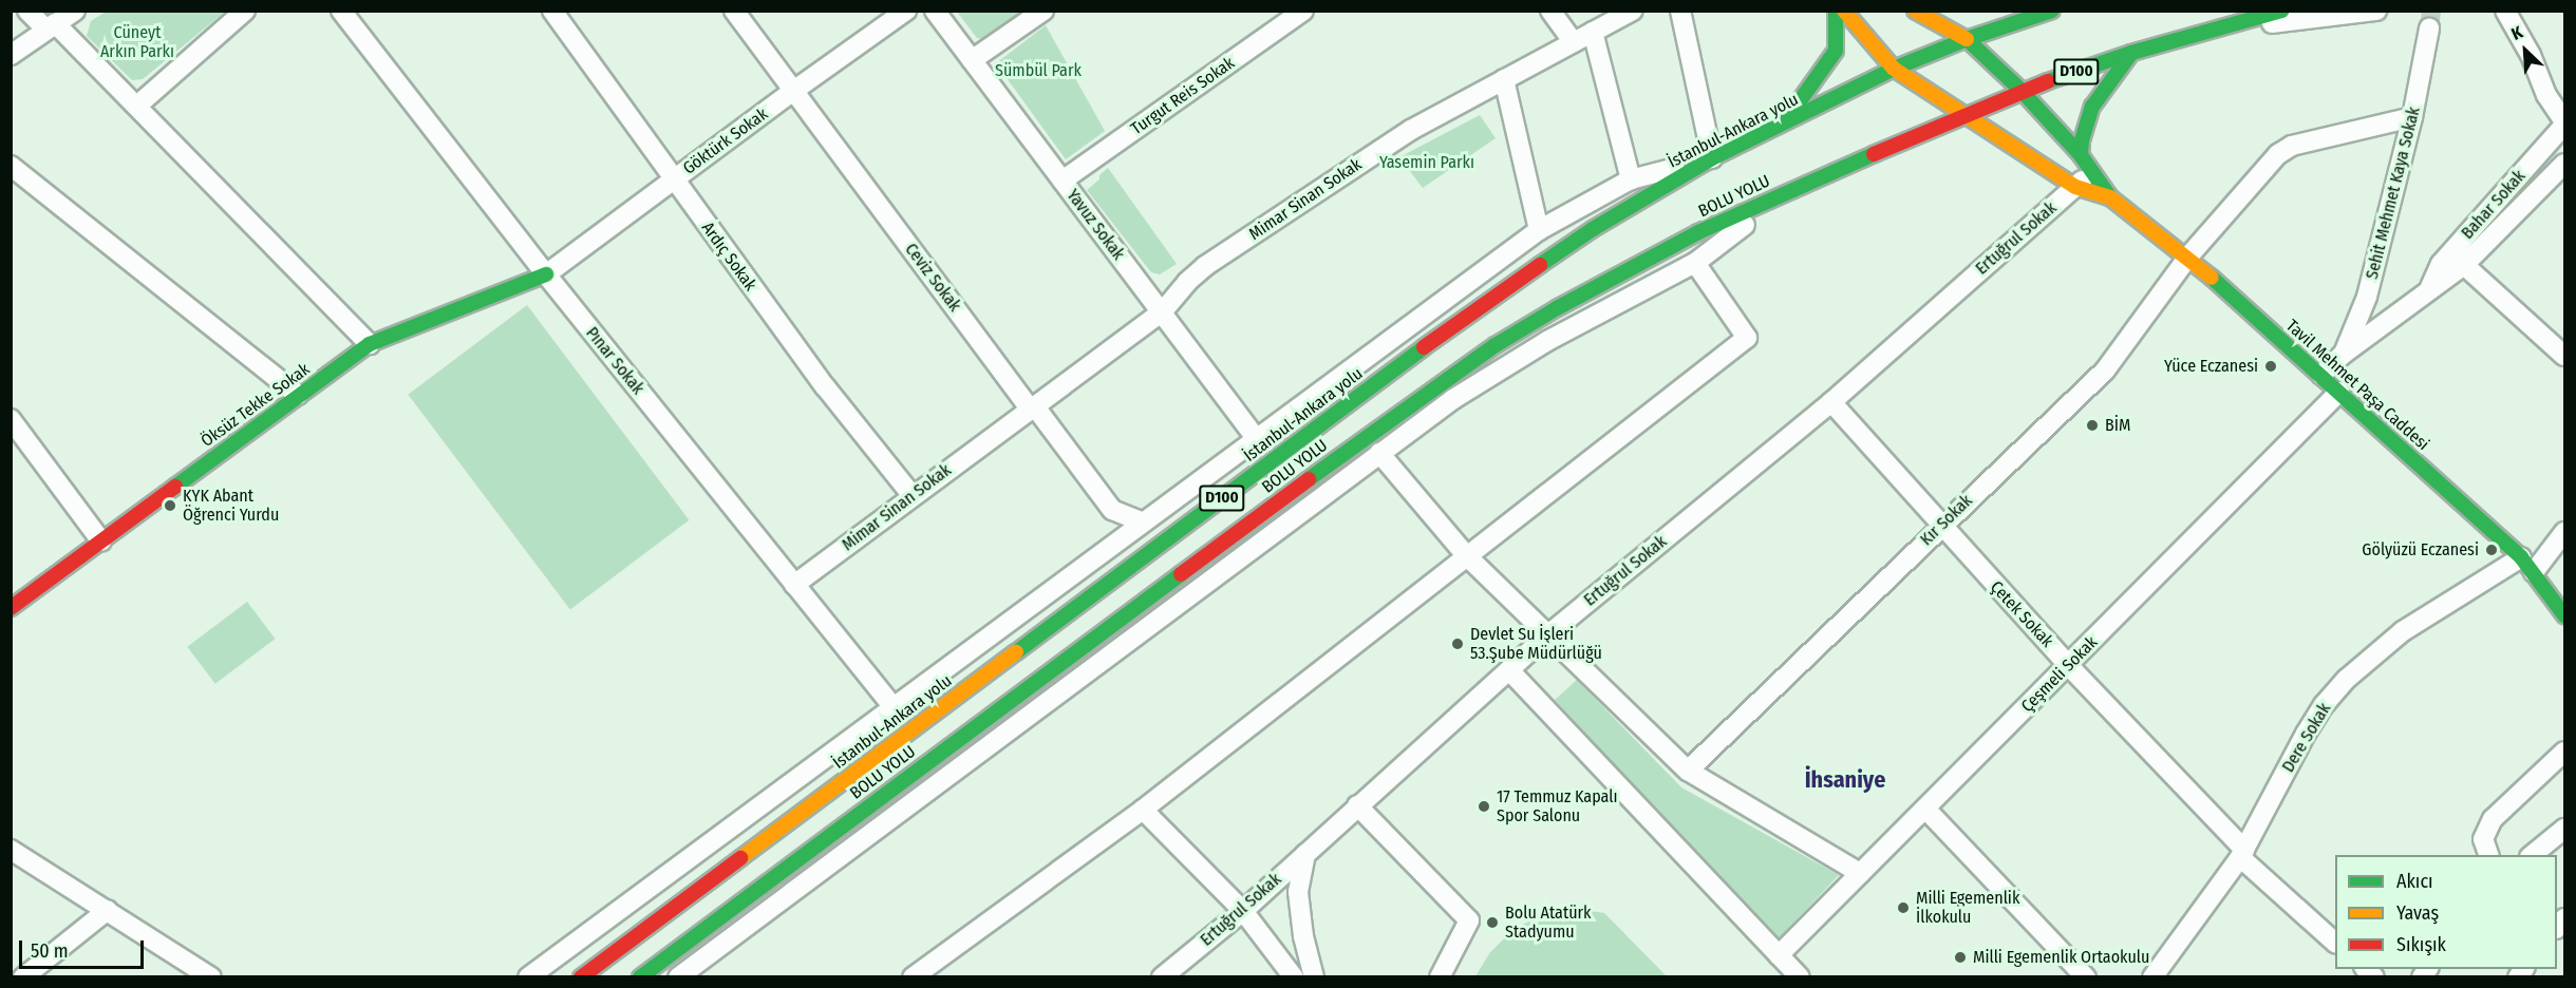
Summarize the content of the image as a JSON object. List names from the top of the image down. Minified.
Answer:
{"streets":{"main road":["D100","İstanbul-Ankara yolu","BOLU YOLU","Tavil Mehmet Paşa Caddesi","Öksüz Tekke Sokak"],"street":["Turgut Reis Sokak","Göktürk Sokak","Sehit Mehmet Kaya Sokak","Mimar Sinan Sokak","Bahar Sokak","Yavuz Sokak","Ertuğrul Sokak","Ardıç Sokak","Ceviz Sokak","Pınar Sokak","Kır Sokak","Çetek Sokak","Çeşmeli Sokak","Dere Sokak"]},"crossings":[["D100","İstanbul-Ankara yolu"],["D100","BOLU YOLU"],["Turgut Reis Sokak","Yavuz Sokak"],["Göktürk Sokak","Ardıç Sokak"],["Göktürk Sokak","Ceviz Sokak"],["Göktürk Sokak","Pınar Sokak"],["Göktürk Sokak","Öksüz Tekke Sokak"],["Sehit Mehmet Kaya Sokak","Bahar Sokak"],["Sehit Mehmet Kaya Sokak","Kır Sokak"],["Mimar Sinan Sokak","Yavuz Sokak"],["Mimar Sinan Sokak","Ardıç Sokak"],["Mimar Sinan Sokak","Ceviz Sokak"],["Mimar Sinan Sokak","Pınar Sokak"],["Bahar Sokak","Tavil Mehmet Paşa Caddesi"],["Ertuğrul Sokak","Çetek Sokak"],["Pınar Sokak","Öksüz Tekke Sokak"],["Tavil Mehmet Paşa Caddesi","Kır Sokak"],["Tavil Mehmet Paşa Caddesi","Çeşmeli Sokak"],["Tavil Mehmet Paşa Caddesi","Dere Sokak"],["Kır Sokak","Çetek Sokak"],["Çetek Sokak","Çeşmeli Sokak"],["Çetek Sokak","Dere Sokak"]],"districts":["İhsaniye"],"parks":["Cüneyt Arkın Parkı","Sümbül Park","Yasemin Parkı"],"places":["Yüce Eczanesi","BİM","KYK Abant Öğrenci Yurdu","Gölyüzü Eczanesi","Devlet Su İşleri 53.Şube Müdürlüğü","17 Temmuz Kapalı Spor Salonu","Milli Egemenlik İlkokulu","Bolu Atatürk Stadyumu","Milli Egemenlik Ortaokulu"],"legend":["Akıcı","Yavaş","Sıkışık"],"scale_bar":"50 m","north":"top left"}
